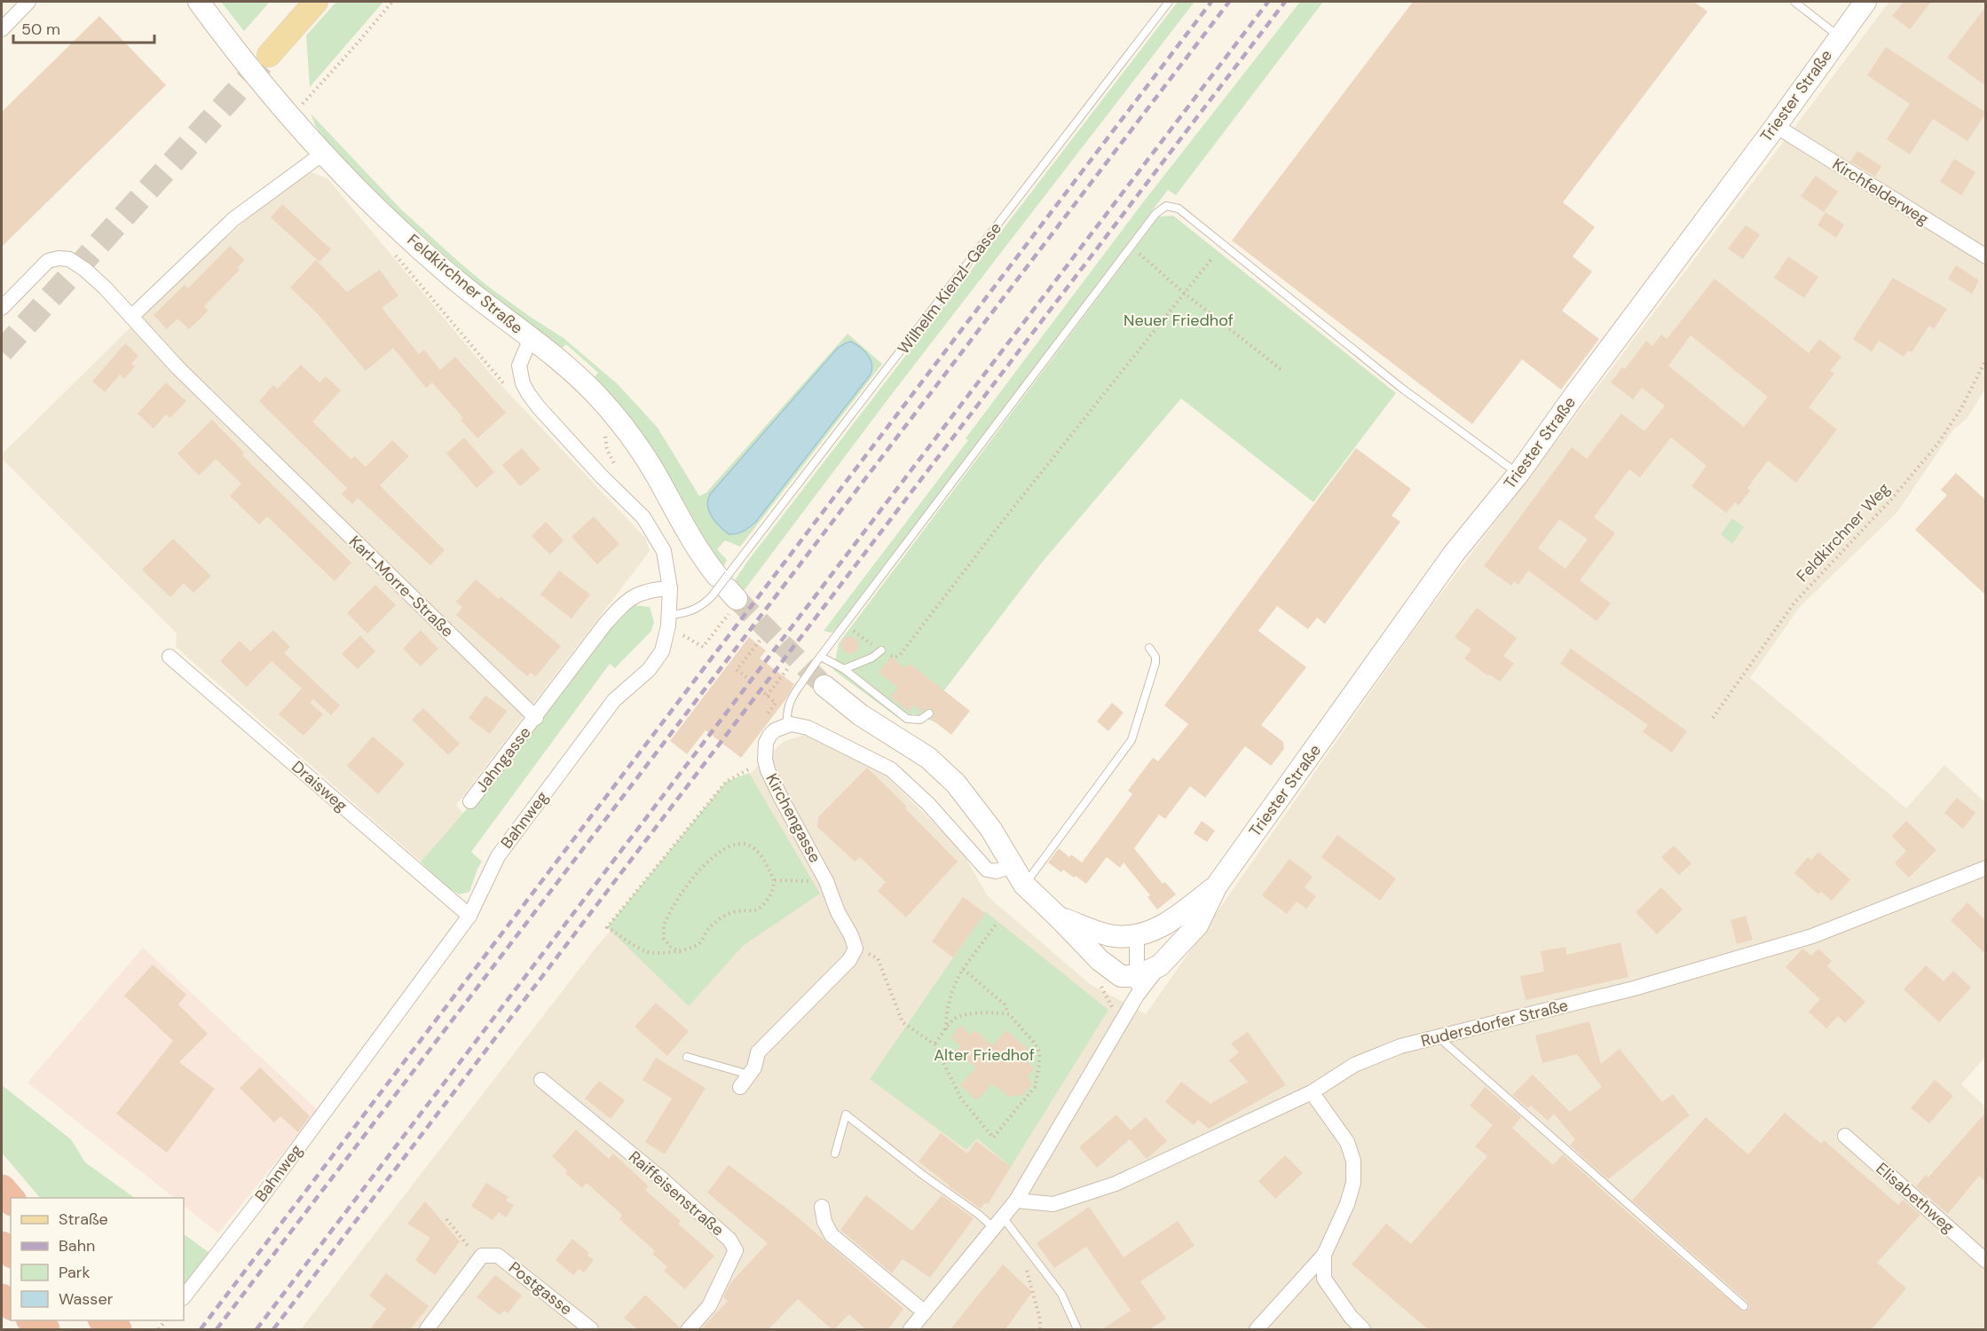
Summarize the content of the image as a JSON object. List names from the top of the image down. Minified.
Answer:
{"streets":{"street":["Triester Straße","Kirchfelderweg","Feldkirchner Straße","Karl-Morre-Straße","Jahngasse","Draisweg","Kirchengasse","Bahnweg","Rudersdorfer Straße","Raiffeisenstraße","Elisabethweg","Postgasse"],"lane":["Wilhelm Kienzl-Gasse"],"path":["Feldkirchner Weg"]},"crossings":[["Triester Straße","Kirchfelderweg"],["Feldkirchner Straße","Wilhelm Kienzl-Gasse"],["Feldkirchner Straße","Bahnweg"],["Wilhelm Kienzl-Gasse","Bahnweg"],["Karl-Morre-Straße","Jahngasse"],["Draisweg","Bahnweg"]],"parks":["Neuer Friedhof","Alter Friedhof"],"legend":["Straße","Bahn","Park","Wasser"],"scale_bar":"50 m"}
